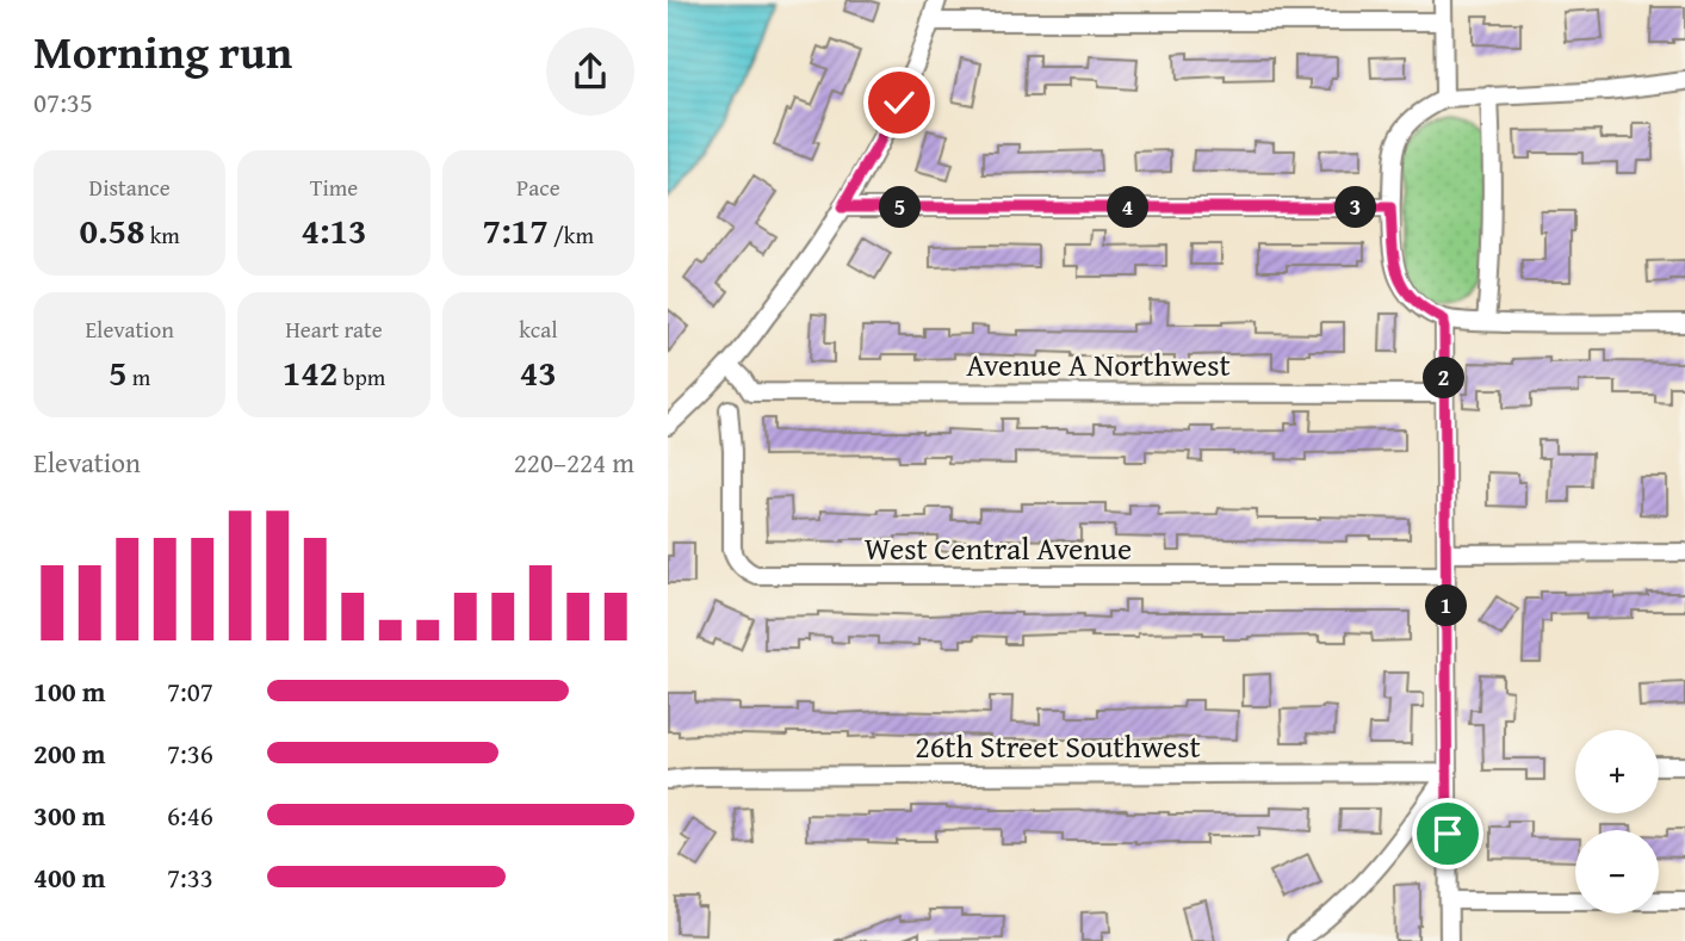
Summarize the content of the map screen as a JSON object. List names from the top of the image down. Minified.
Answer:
{"streets":{"street":["Avenue A Northwest","West Central Avenue","26th Street Southwest"]},"page":{"heading":["Morning run","07:35"],"stats":[["Distance","0.58 km"],["Time","4:13"],["Pace","7:17 /km"],["Elevation","5 m"],["Heart rate","142 bpm"],["kcal","43"]],"pins":["3","4","5","2","1"],"chart":["Elevation","220–224 m"],"list":[{"name":"100 m","note":"7:07"},{"name":"200 m","note":"7:36"},{"name":"300 m","note":"6:46"},{"name":"400 m","note":"7:33"}],"map_buttons":["+","−"]}}
